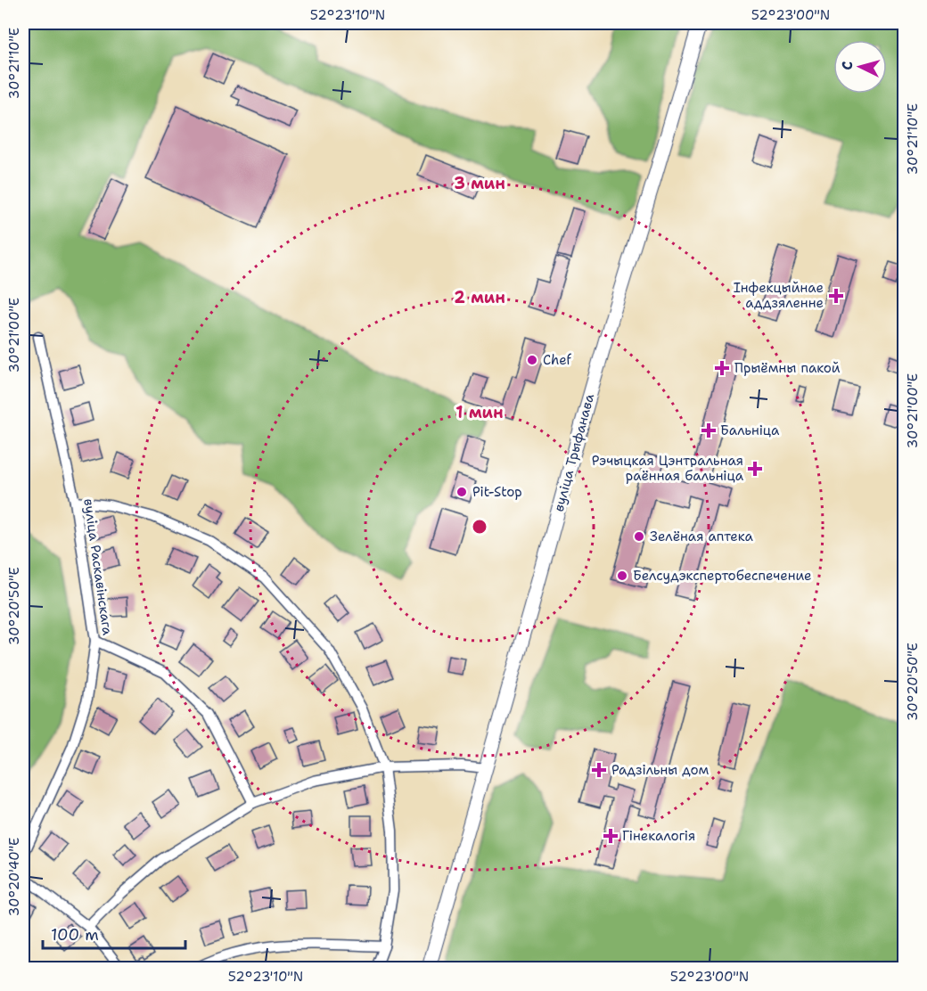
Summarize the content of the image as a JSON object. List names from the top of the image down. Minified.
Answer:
{"streets":{"street":["вуліца Трыфанава","вуліца Раскавінскага"]},"places":{"health":["Інфекцыйнае аддзяленне","Прыёмны пакой","Бальніца","Рэчыцкая Цэнтральная раённая бальніца","Радзільны дом","Гінекалогія"],"other":["Chef","Pit-Stop","Зелёная аптека","Белсудэкспертобеспечение"]},"scale_bar":"100 m","north":"left","coordinates":["52°23'10\"N","52°23'00\"N","30°21'10\"E","30°21'00\"E","30°20'50\"E","30°20'40\"E"],"rings":["3 мин","2 мин","1 мин"]}
